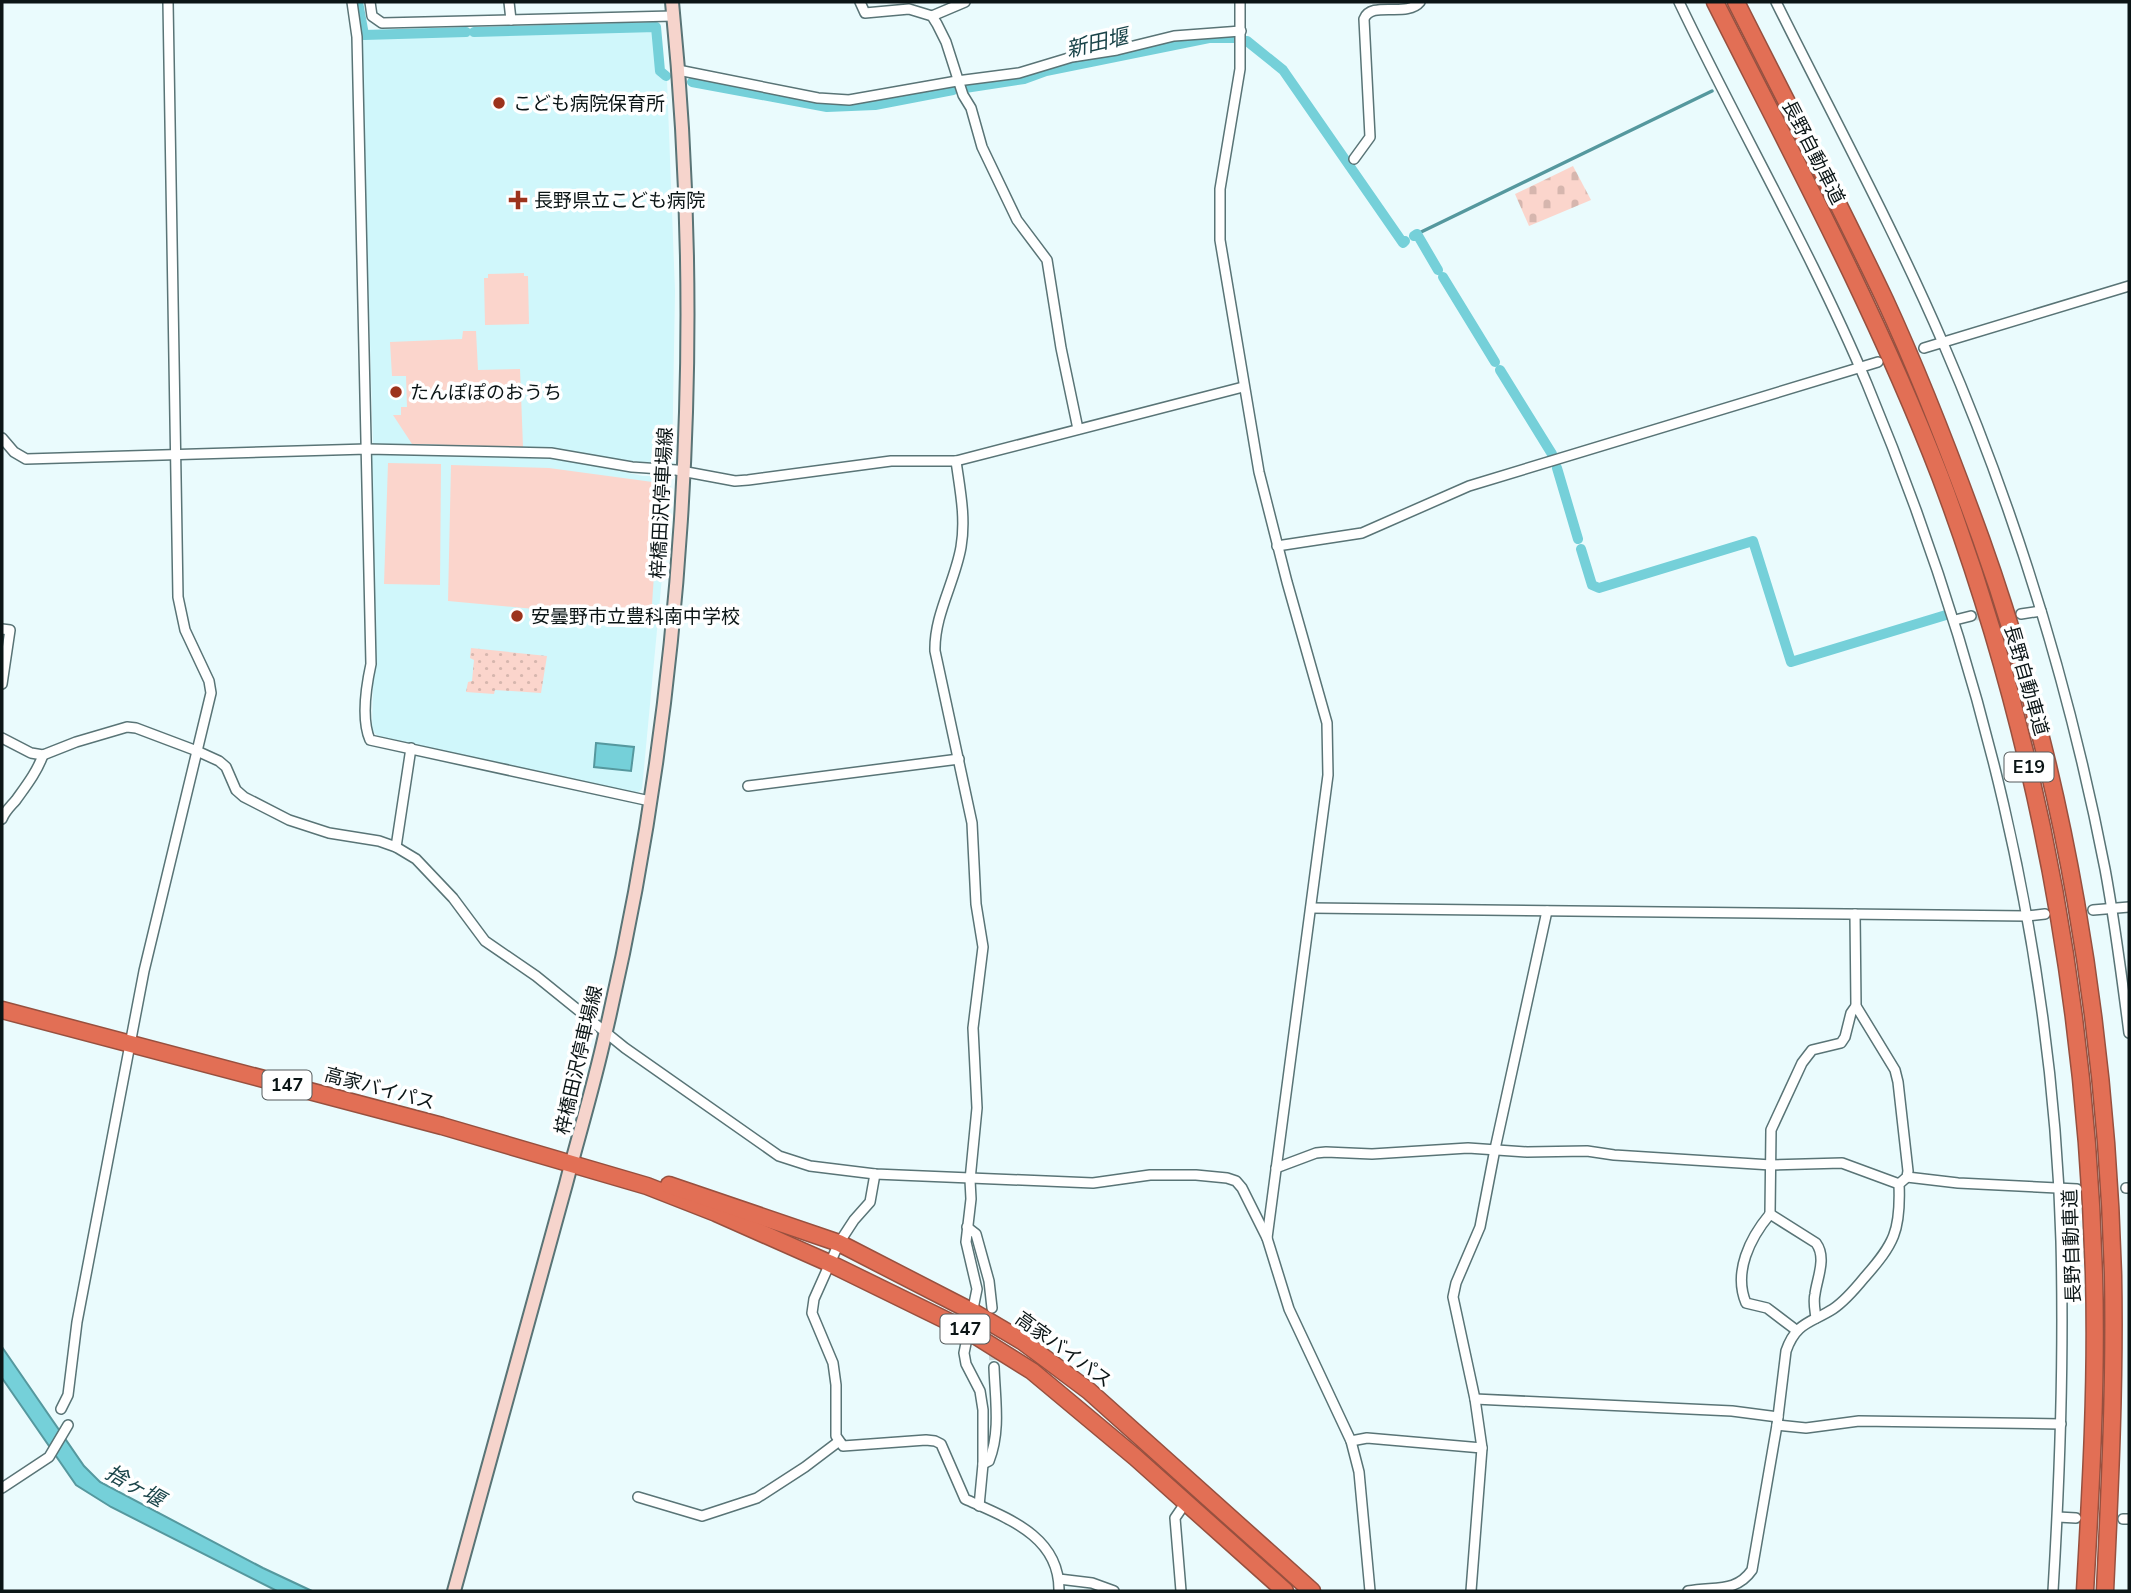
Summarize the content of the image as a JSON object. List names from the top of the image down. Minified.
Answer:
{"streets":{"highway":["長野自動車道","E19","147","高家バイパス"],"main road":["梓橋田沢停車場線"]},"crossings":[["梓橋田沢停車場線","高家バイパス"]],"water":["新田堰","捨ヶ堰"],"places":{"other":["こども病院保育所","たんぽぽのおうち","安曇野市立豊科南中学校"],"health":["長野県立こども病院"]}}
